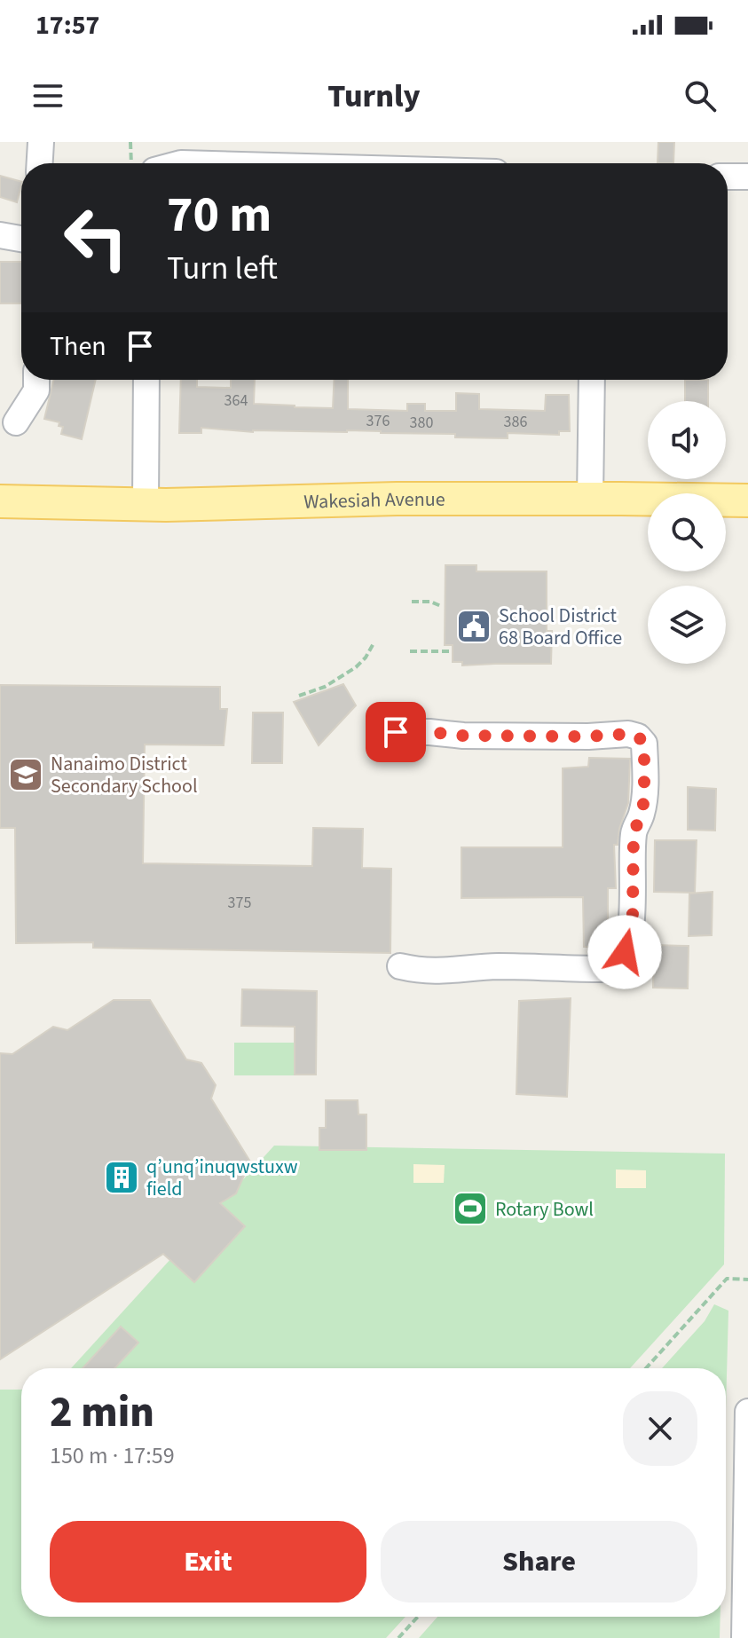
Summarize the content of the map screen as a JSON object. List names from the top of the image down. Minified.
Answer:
{"streets":{"main road":["Wakesiah Avenue"]},"places":{"public building":["School District 68 Board Office"],"school or university":["Nanaimo District Secondary School"],"building":["q’unq’inuqwstuxw field"],"sports":["Rotary Bowl"]},"house_numbers":["364","376","386","380","375"],"page":{"status":"17:57","header":"Turnly","turn":["70 m","Turn left"],"then":"Then","heading":["2 min","150 m · 17:59"],"buttons":["Exit","Share"]}}
